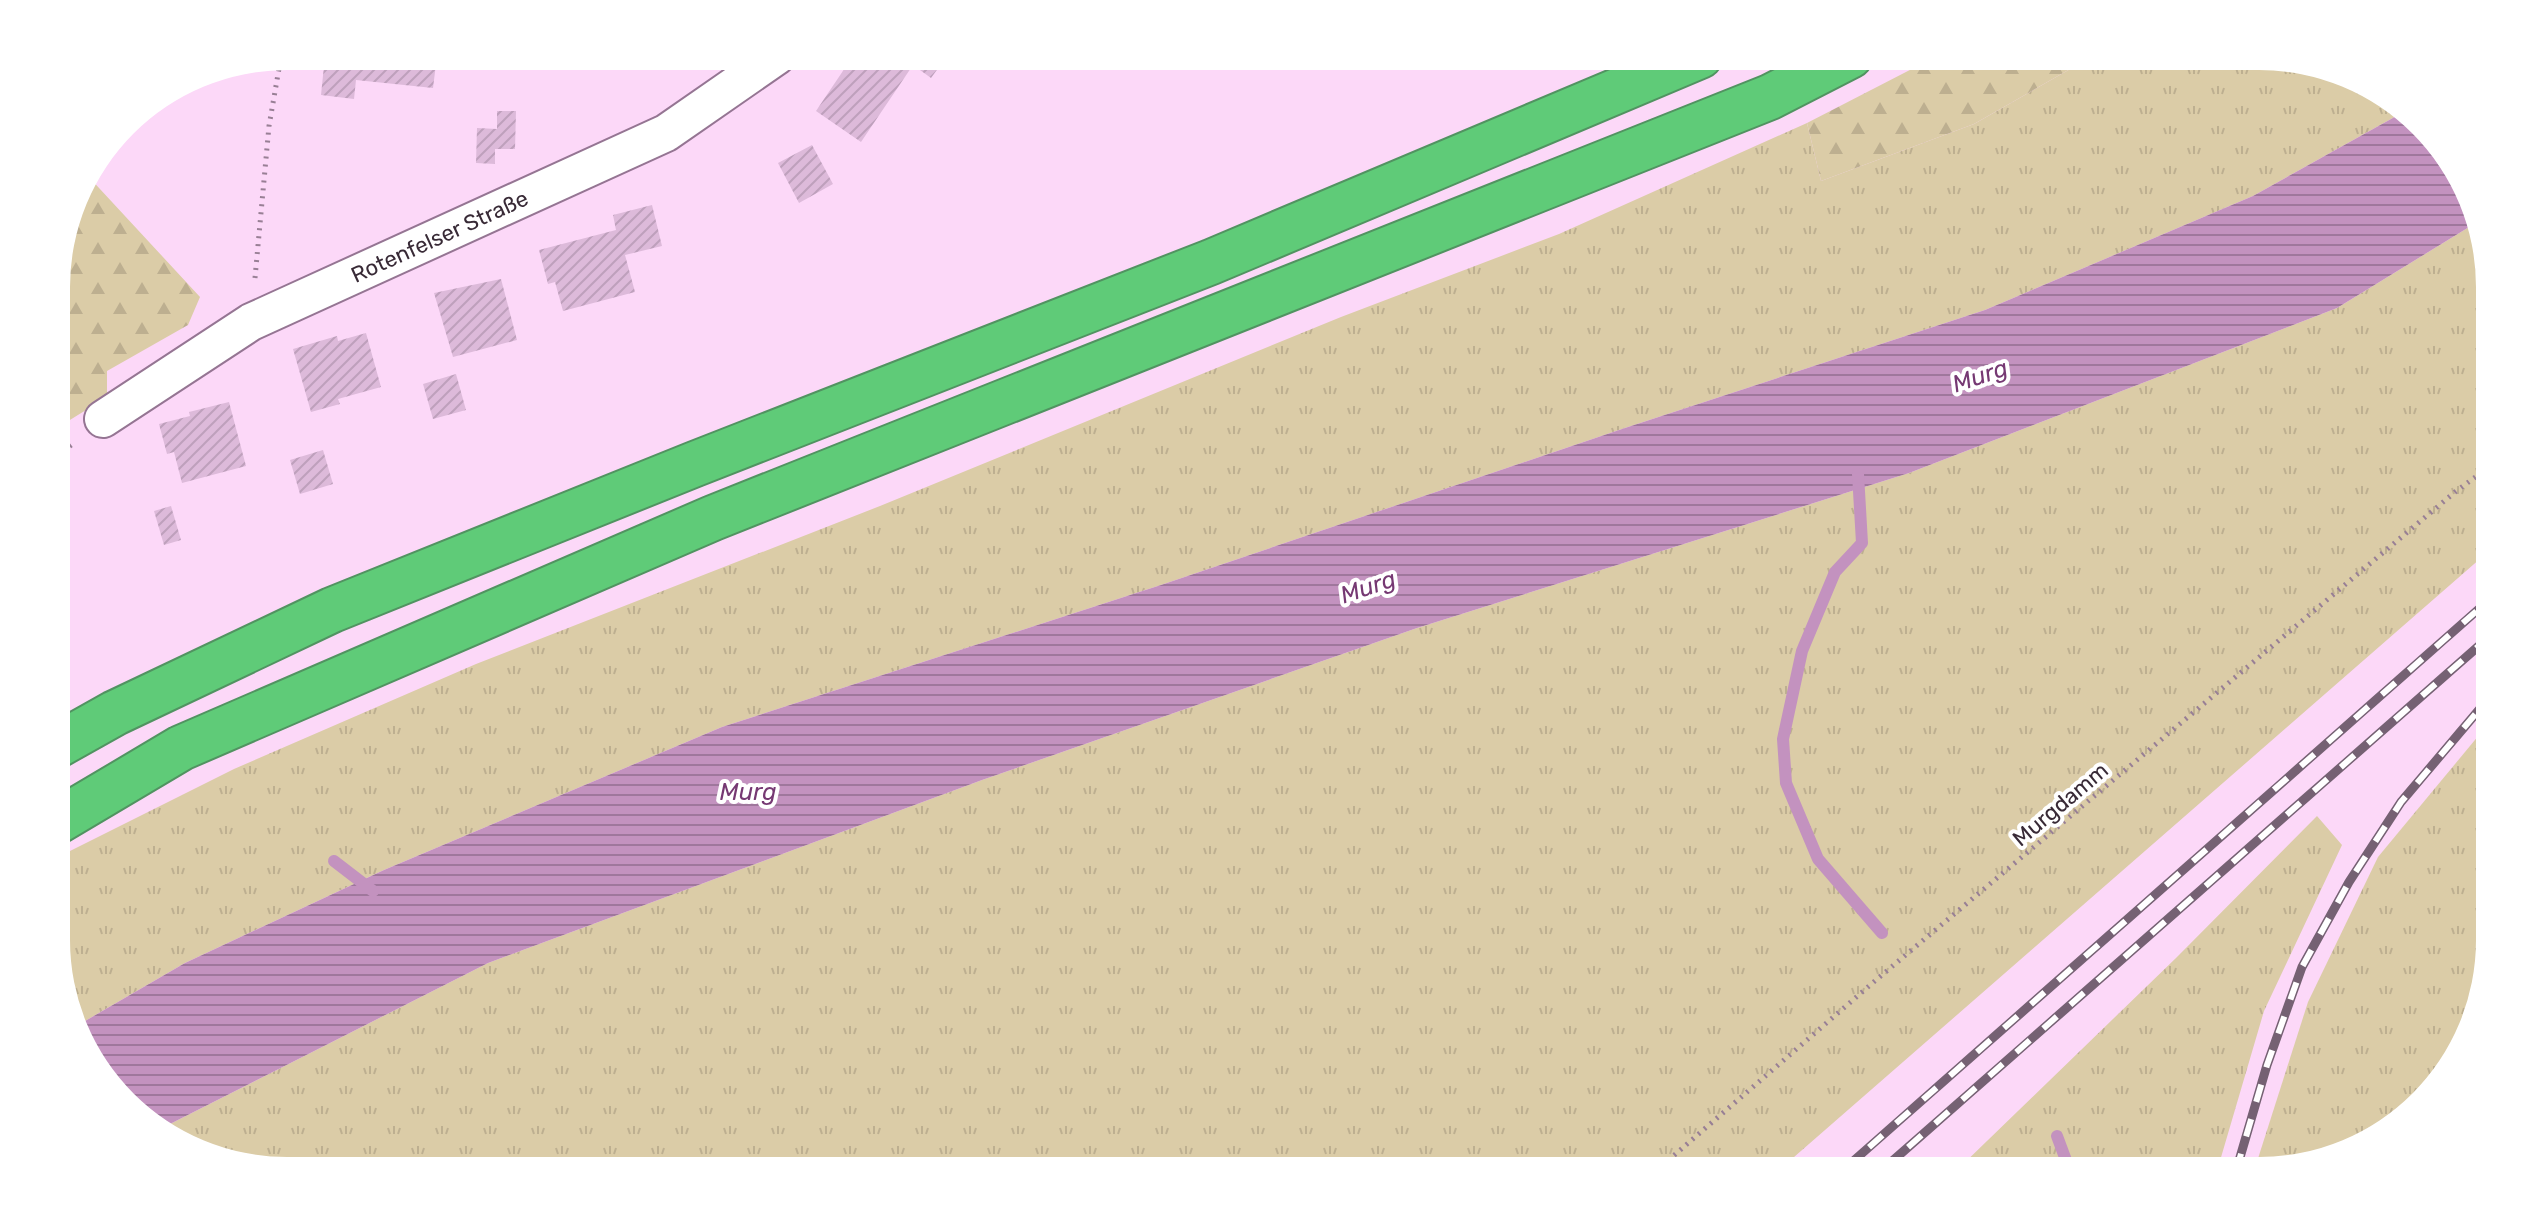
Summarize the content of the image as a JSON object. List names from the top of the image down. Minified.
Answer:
{"streets":{"street":["Rotenfelser Straße"],"path":["Murgdamm"]},"water":["Murg"]}
